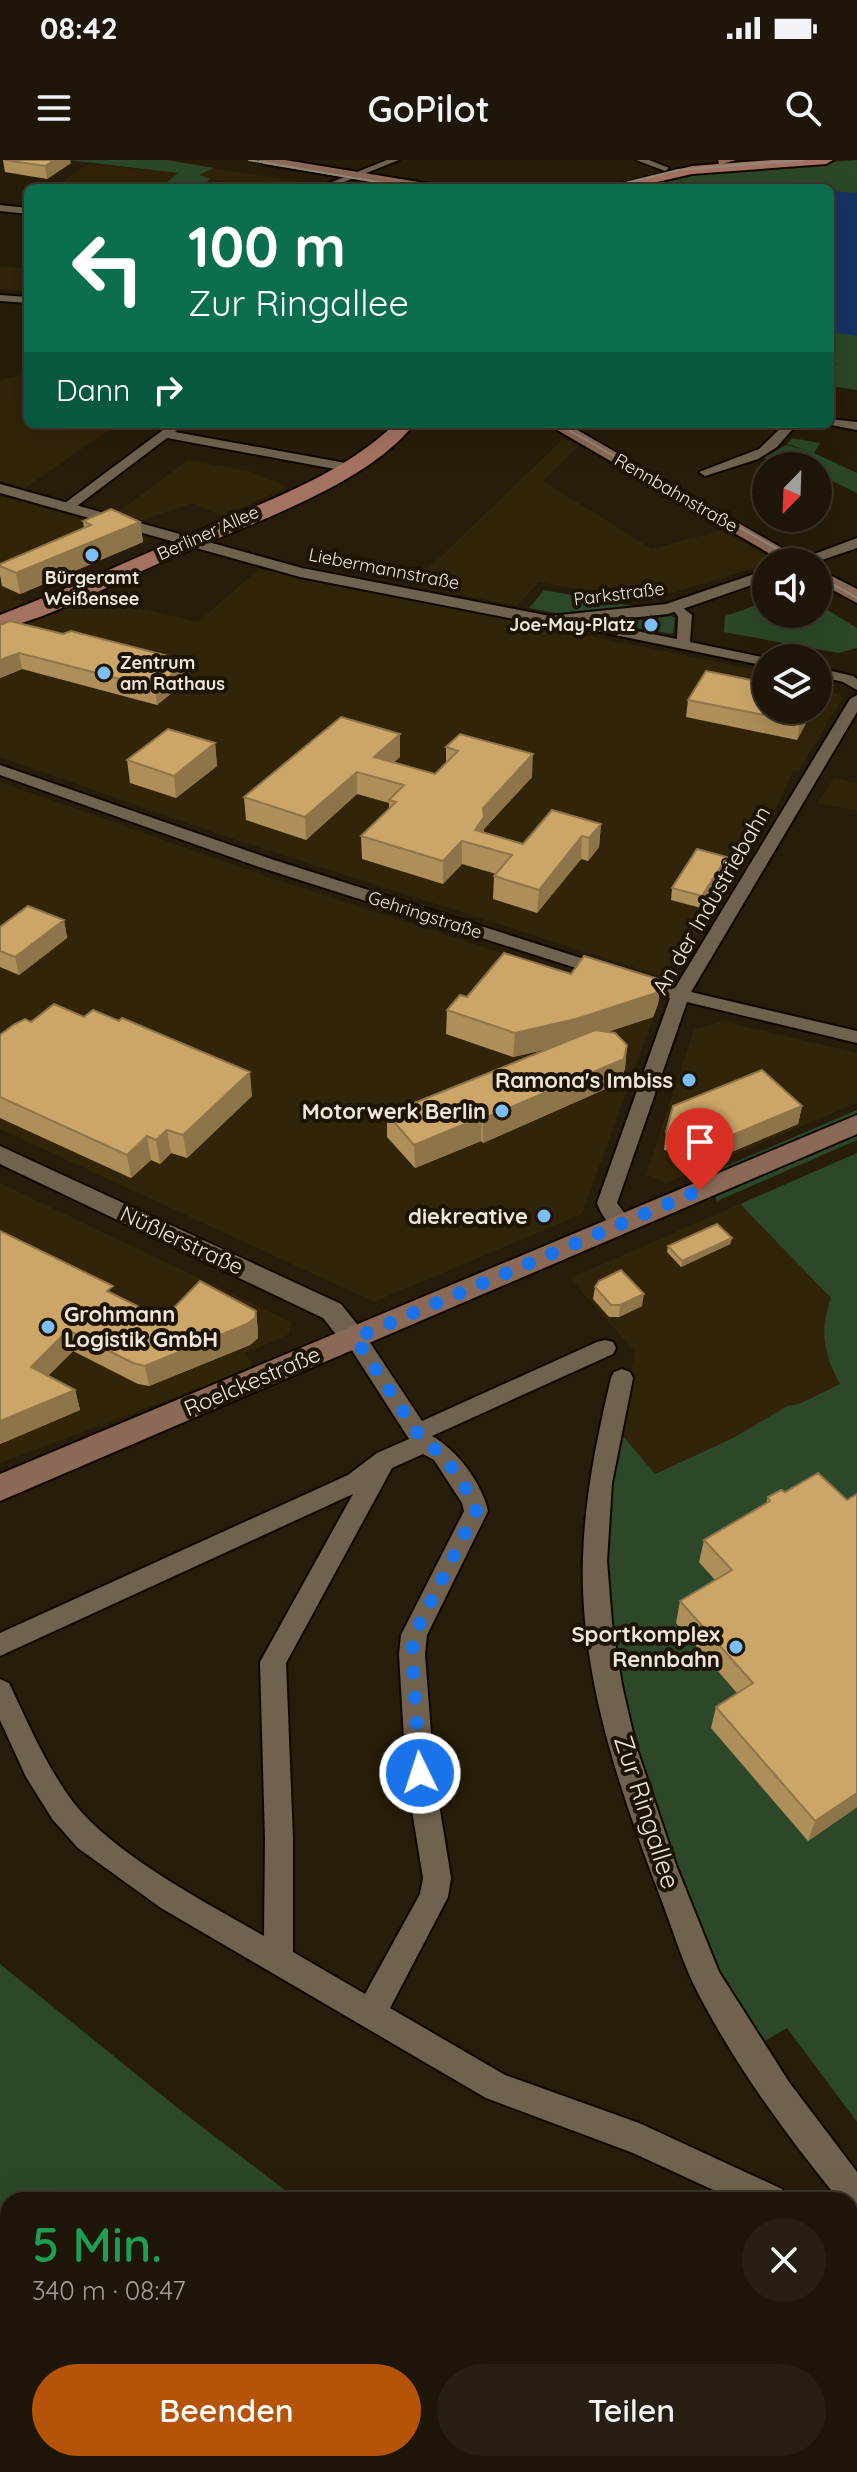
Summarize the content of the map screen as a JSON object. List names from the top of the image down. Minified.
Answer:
{"streets":{"main road":["Rennbahnstraße","Berliner Allee","Roelckestraße"],"street":["Liebermannstraße","Parkstraße","An der Industriebahn","Gehringstraße","Nüßlerstraße","Zur Ringallee"]},"crossings":[["Berliner Allee","Liebermannstraße"],["Liebermannstraße","Parkstraße"],["An der Industriebahn","Gehringstraße"],["An der Industriebahn","Roelckestraße"],["Nüßlerstraße","Roelckestraße"]],"places":["Bürgeramt Weißensee","Joe-May-Platz","Zentrum am Rathaus","Ramona's Imbiss","Motorwerk Berlin","diekreative","Grohmann Logistik GmbH","Sportkomplex Rennbahn"],"north":"bottom left","page":{"status":"08:42","header":"GoPilot","turn":["100 m","Zur Ringallee"],"then":"Dann","heading":["5 Min.","340 m · 08:47"],"buttons":["Beenden","Teilen"]}}
